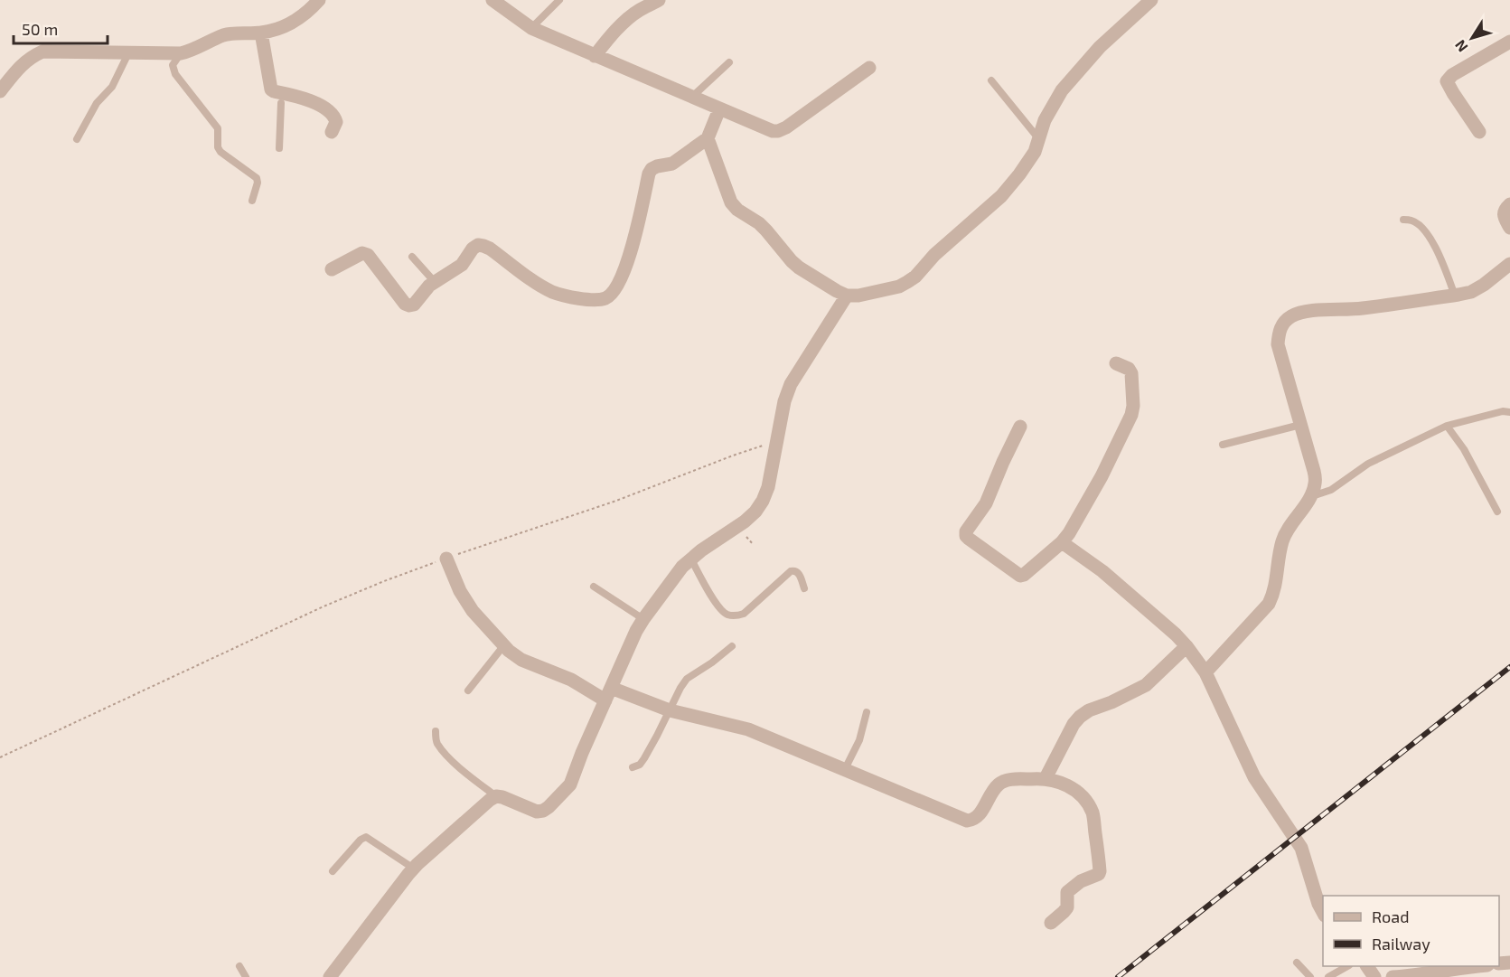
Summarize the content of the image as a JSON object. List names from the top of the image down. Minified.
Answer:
{"legend":["Road","Railway"],"scale_bar":"50 m","north":"bottom left"}
